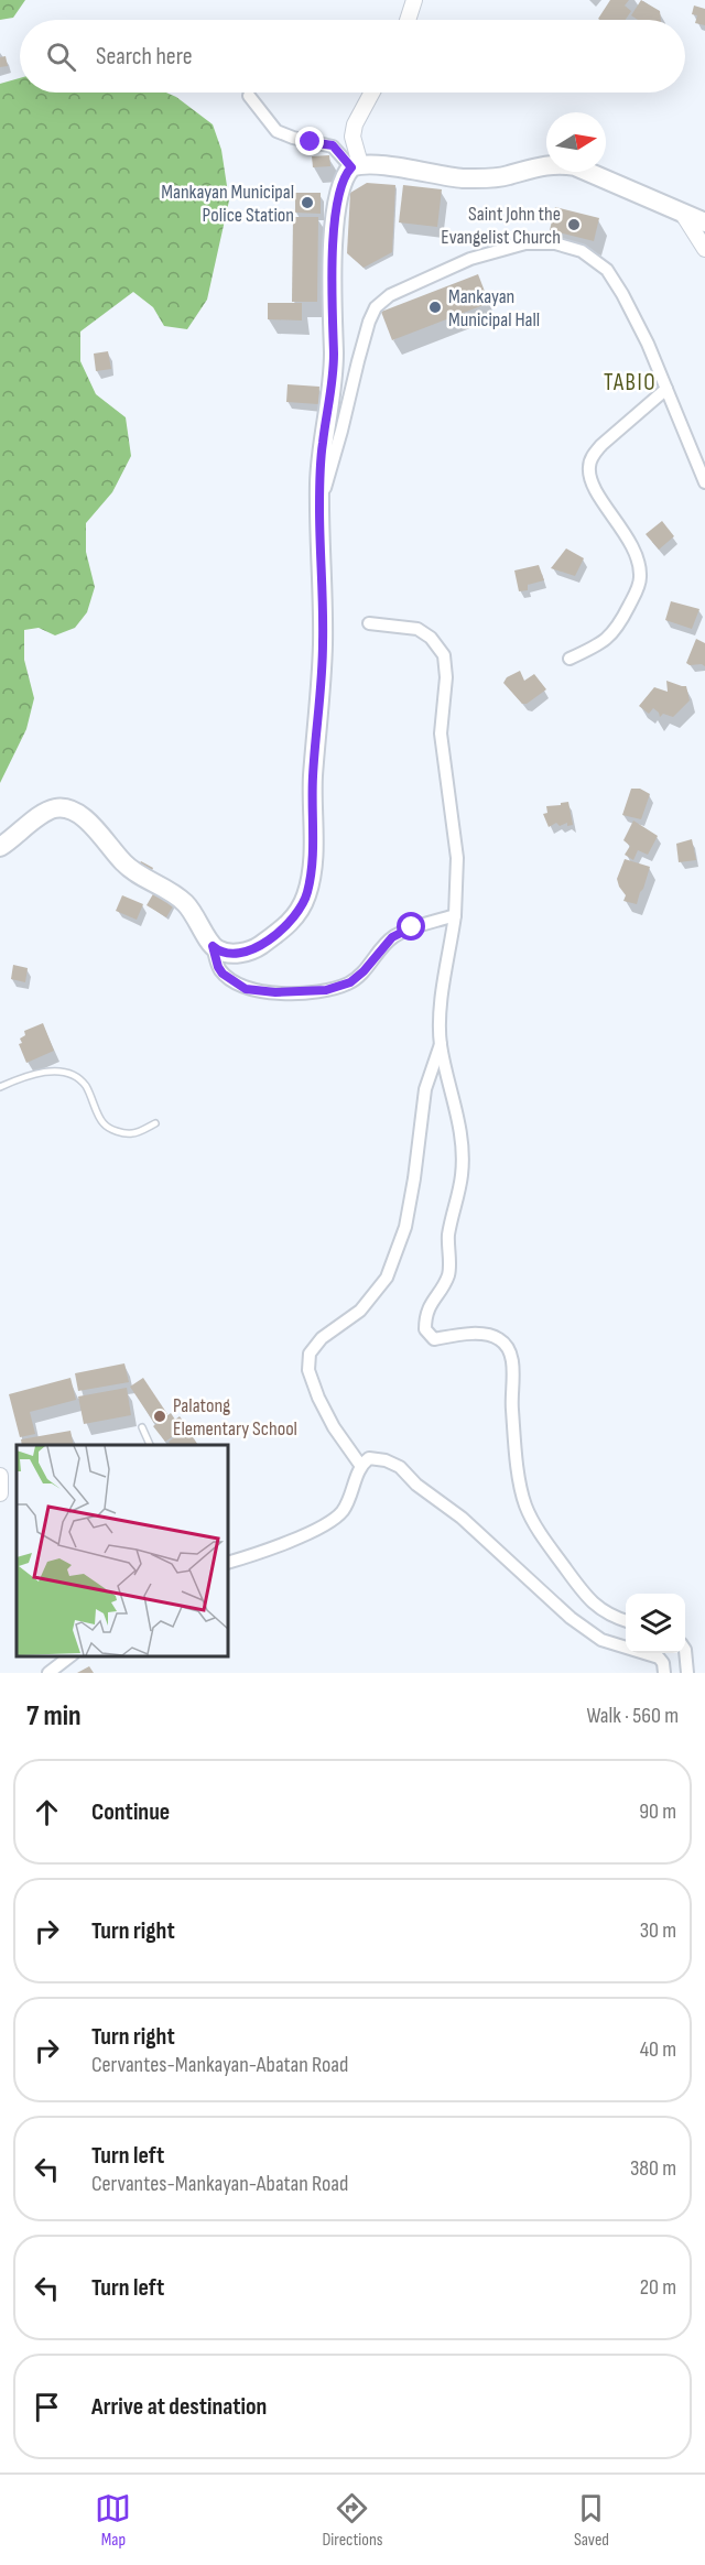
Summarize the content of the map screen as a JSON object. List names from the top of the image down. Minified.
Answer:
{"districts":["TABIO"],"places":["Mankayan Municipal Police Station","Saint John the Evangelist Church","Mankayan Municipal Hall","Palatong Elementary School"],"north":"right","page":{"search":"Search here","heading":["7 min","Walk · 560 m"],"list":[["Continue","90 m"],["Turn right","30 m"],["Turn right","Cervantes-Mankayan-Abatan Road","40 m"],["Turn left","Cervantes-Mankayan-Abatan Road","380 m"],["Turn left","20 m"],"Arrive at destination"],"nav":["Map","Directions","Saved"]}}
